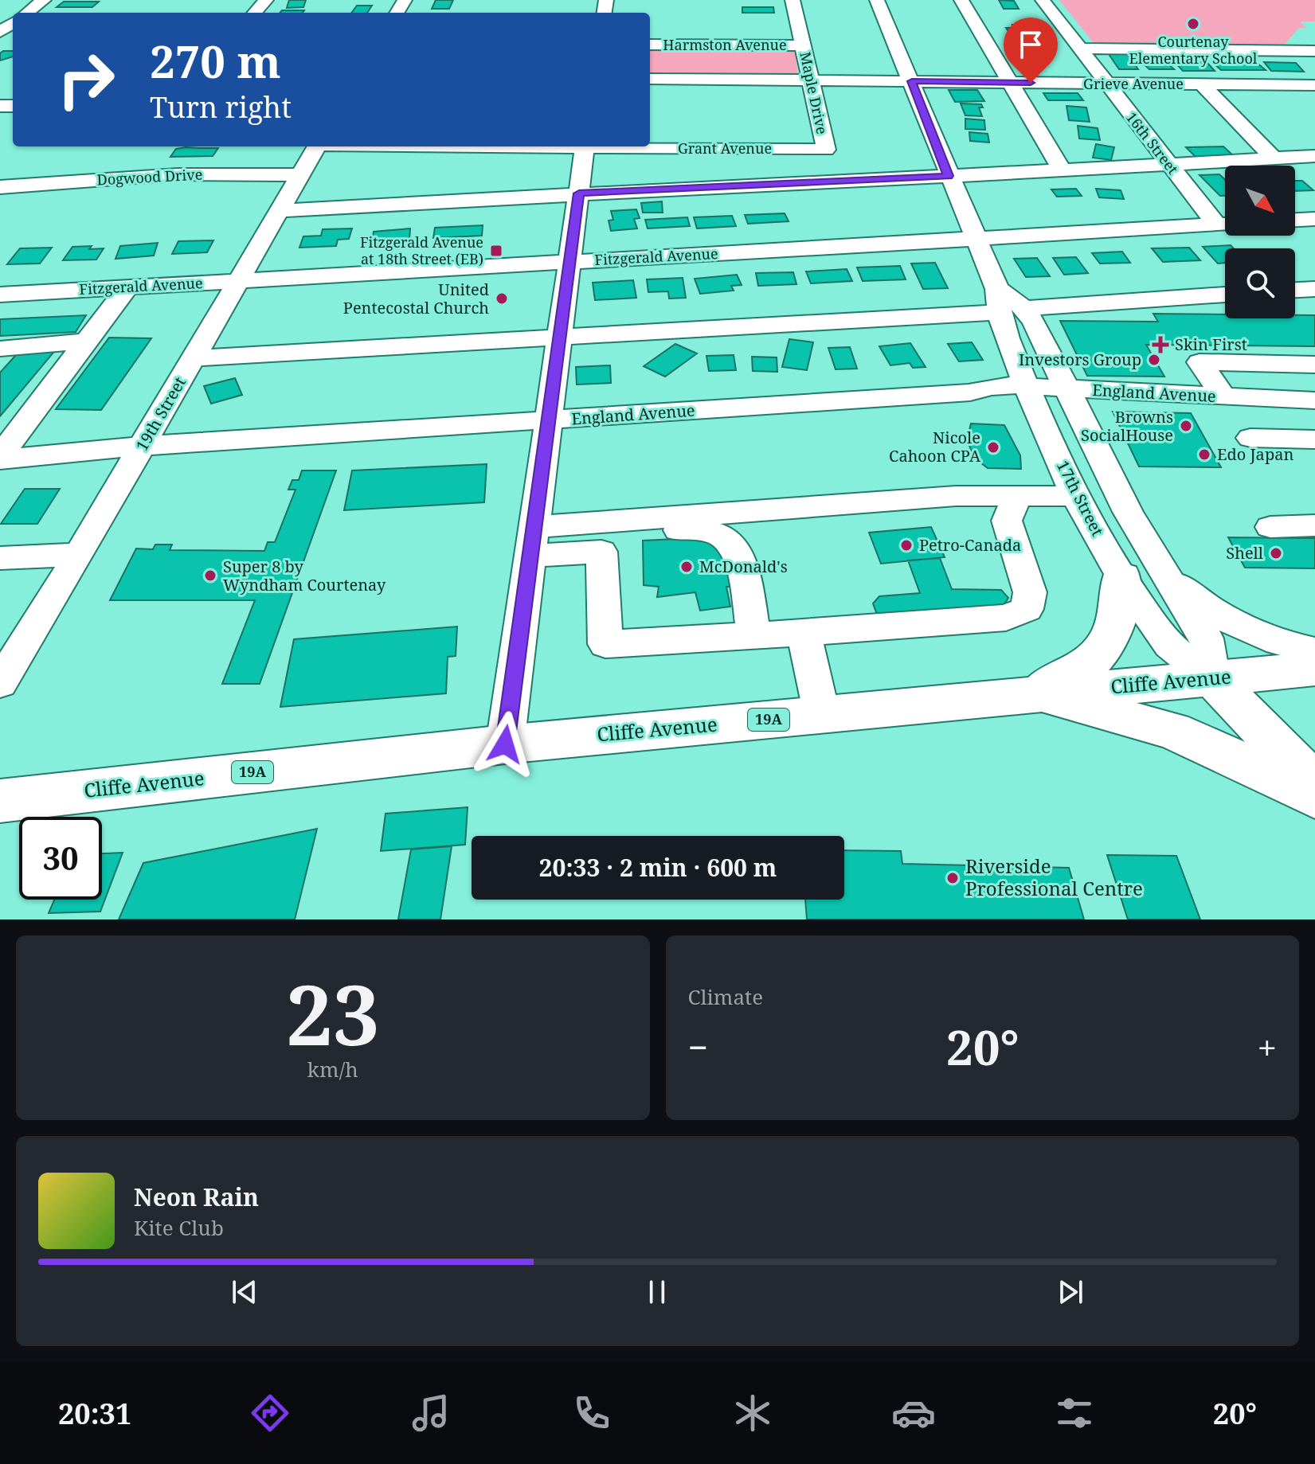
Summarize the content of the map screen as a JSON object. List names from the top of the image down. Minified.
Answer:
{"streets":{"main road":["17th Street","Cliffe Avenue","19A"],"street":["Harmston Avenue","Grieve Avenue","Maple Drive","16th Street","Grant Avenue","Dogwood Drive","Fitzgerald Avenue","England Avenue","19th Street"]},"crossings":[["Harmston Avenue","Maple Drive"],["Grieve Avenue","Maple Drive"],["Grieve Avenue","16th Street"],["Grieve Avenue","17th Street"],["Maple Drive","Grant Avenue"],["Dogwood Drive","19th Street"],["Fitzgerald Avenue","19th Street"],["Fitzgerald Avenue","17th Street"],["England Avenue","19th Street"],["England Avenue","17th Street"],["17th Street","Cliffe Avenue"]],"places":{"other":["Courtenay Elementary School","United Pentecostal Church","Investors Group","Browns SocialHouse","Nicole Cahoon CPA","Edo Japan","Petro-Canada","Shell","McDonald's","Super 8 by Wyndham Courtenay","Riverside Professional Centre"],"transit":["Fitzgerald Avenue at 18th Street (EB)"],"health":["Skin First"]},"north":"bottom right","page":{"turn":["270 m","Turn right"],"limit":"30","trip":"20:33 · 2 min · 600 m","tile":[["23","km/h"],"Climate"],"heat":["−","20°","+"],"song":["Neon Rain","Kite Club"],"tabs":["20:31","20°"]}}
